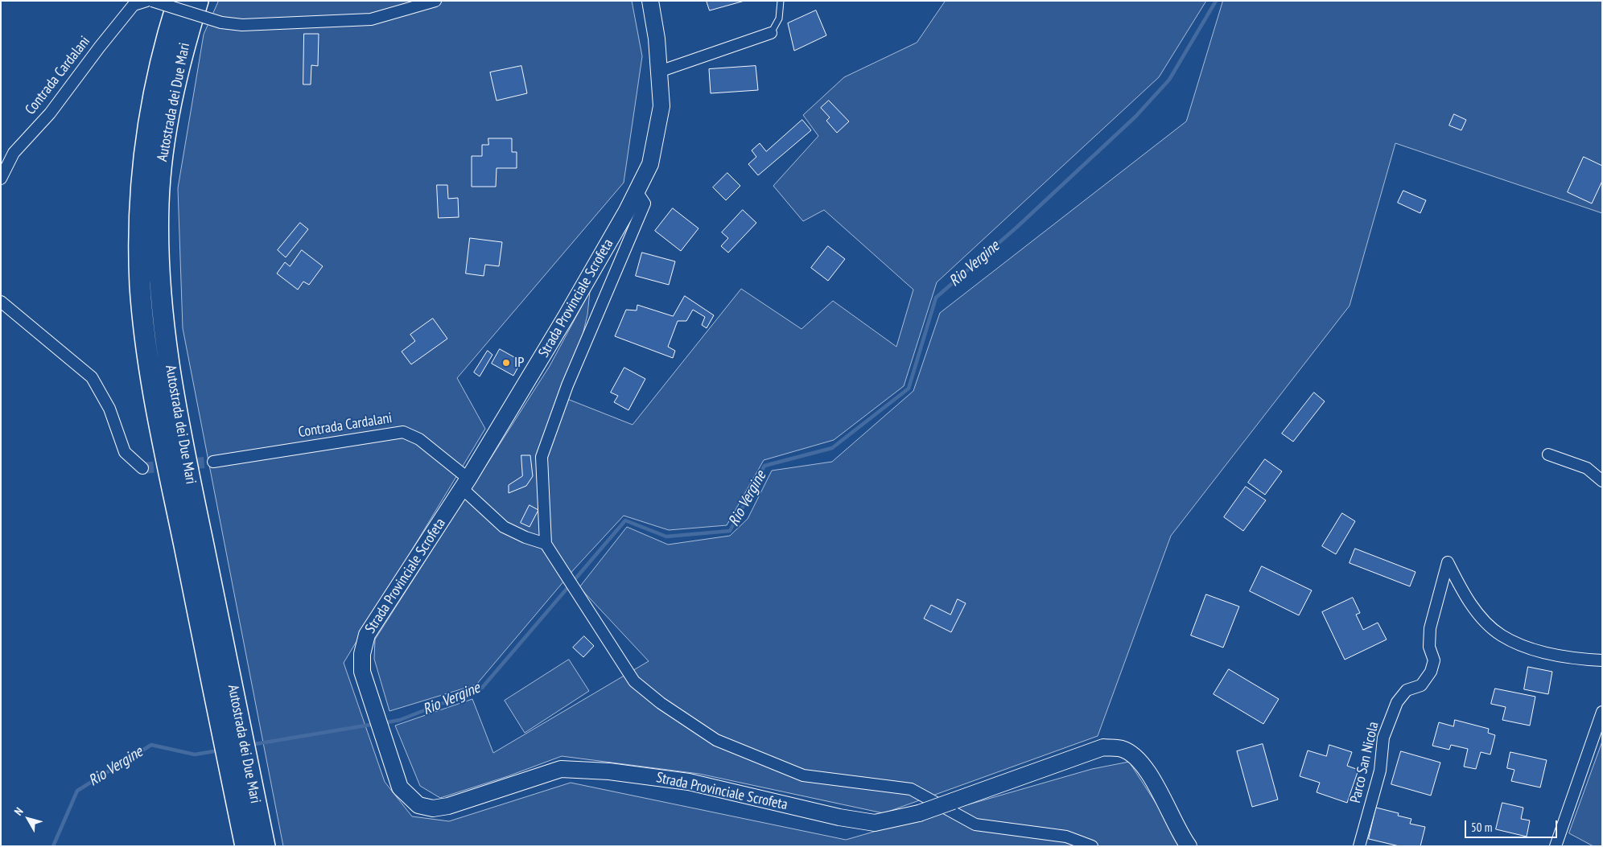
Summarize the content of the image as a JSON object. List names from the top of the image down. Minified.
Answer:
{"streets":{"highway":["Autostrada dei Due Mari"],"street":["Contrada Cardalani","Strada Provinciale Scrofeta","Parco San Nicola"]},"crossings":[["Contrada Cardalani","Strada Provinciale Scrofeta"]],"water":["Rio Vergine"],"places":["IP"],"scale_bar":"50 m","north":"top left"}
